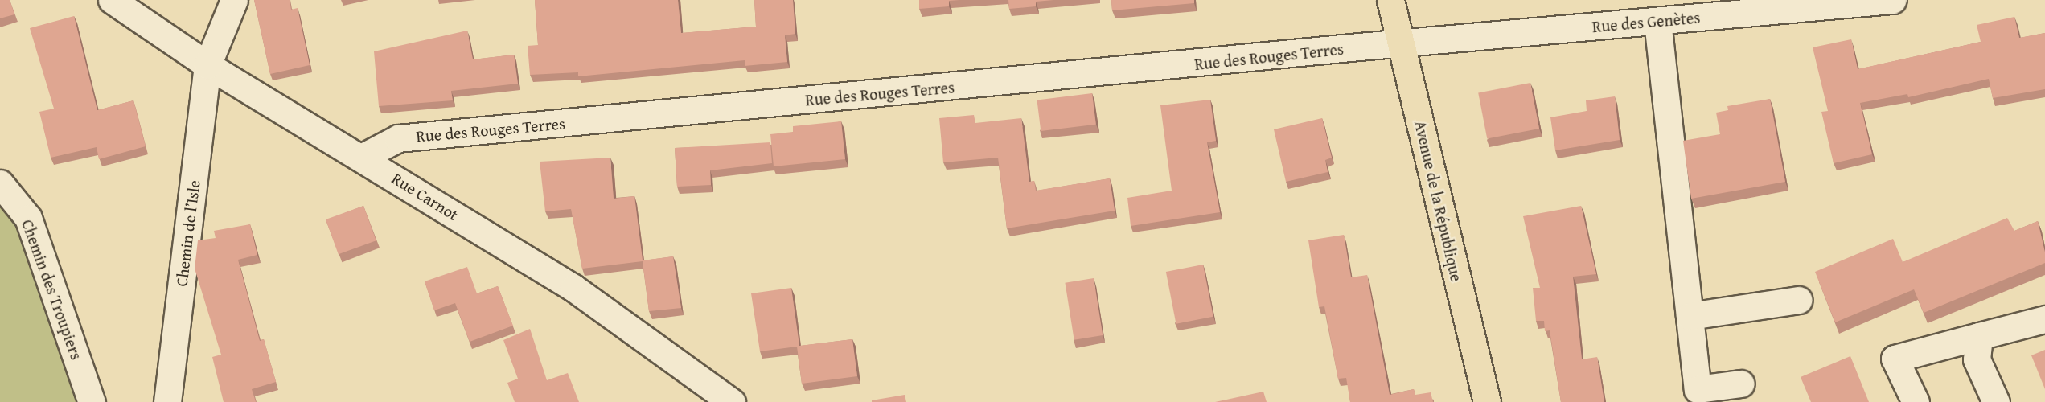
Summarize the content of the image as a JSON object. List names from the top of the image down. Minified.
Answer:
{"streets":{"main road":["Avenue de la République"],"street":["Rue des Genètes","Rue des Rouges Terres","Rue Carnot","Chemin de l’Isle","Chemin des Troupiers"]},"crossings":[["Rue des Genètes","Rue des Rouges Terres"],["Rue des Genètes","Avenue de la République"],["Rue des Rouges Terres","Rue Carnot"],["Rue des Rouges Terres","Avenue de la République"],["Rue Carnot","Chemin de l’Isle"]]}
